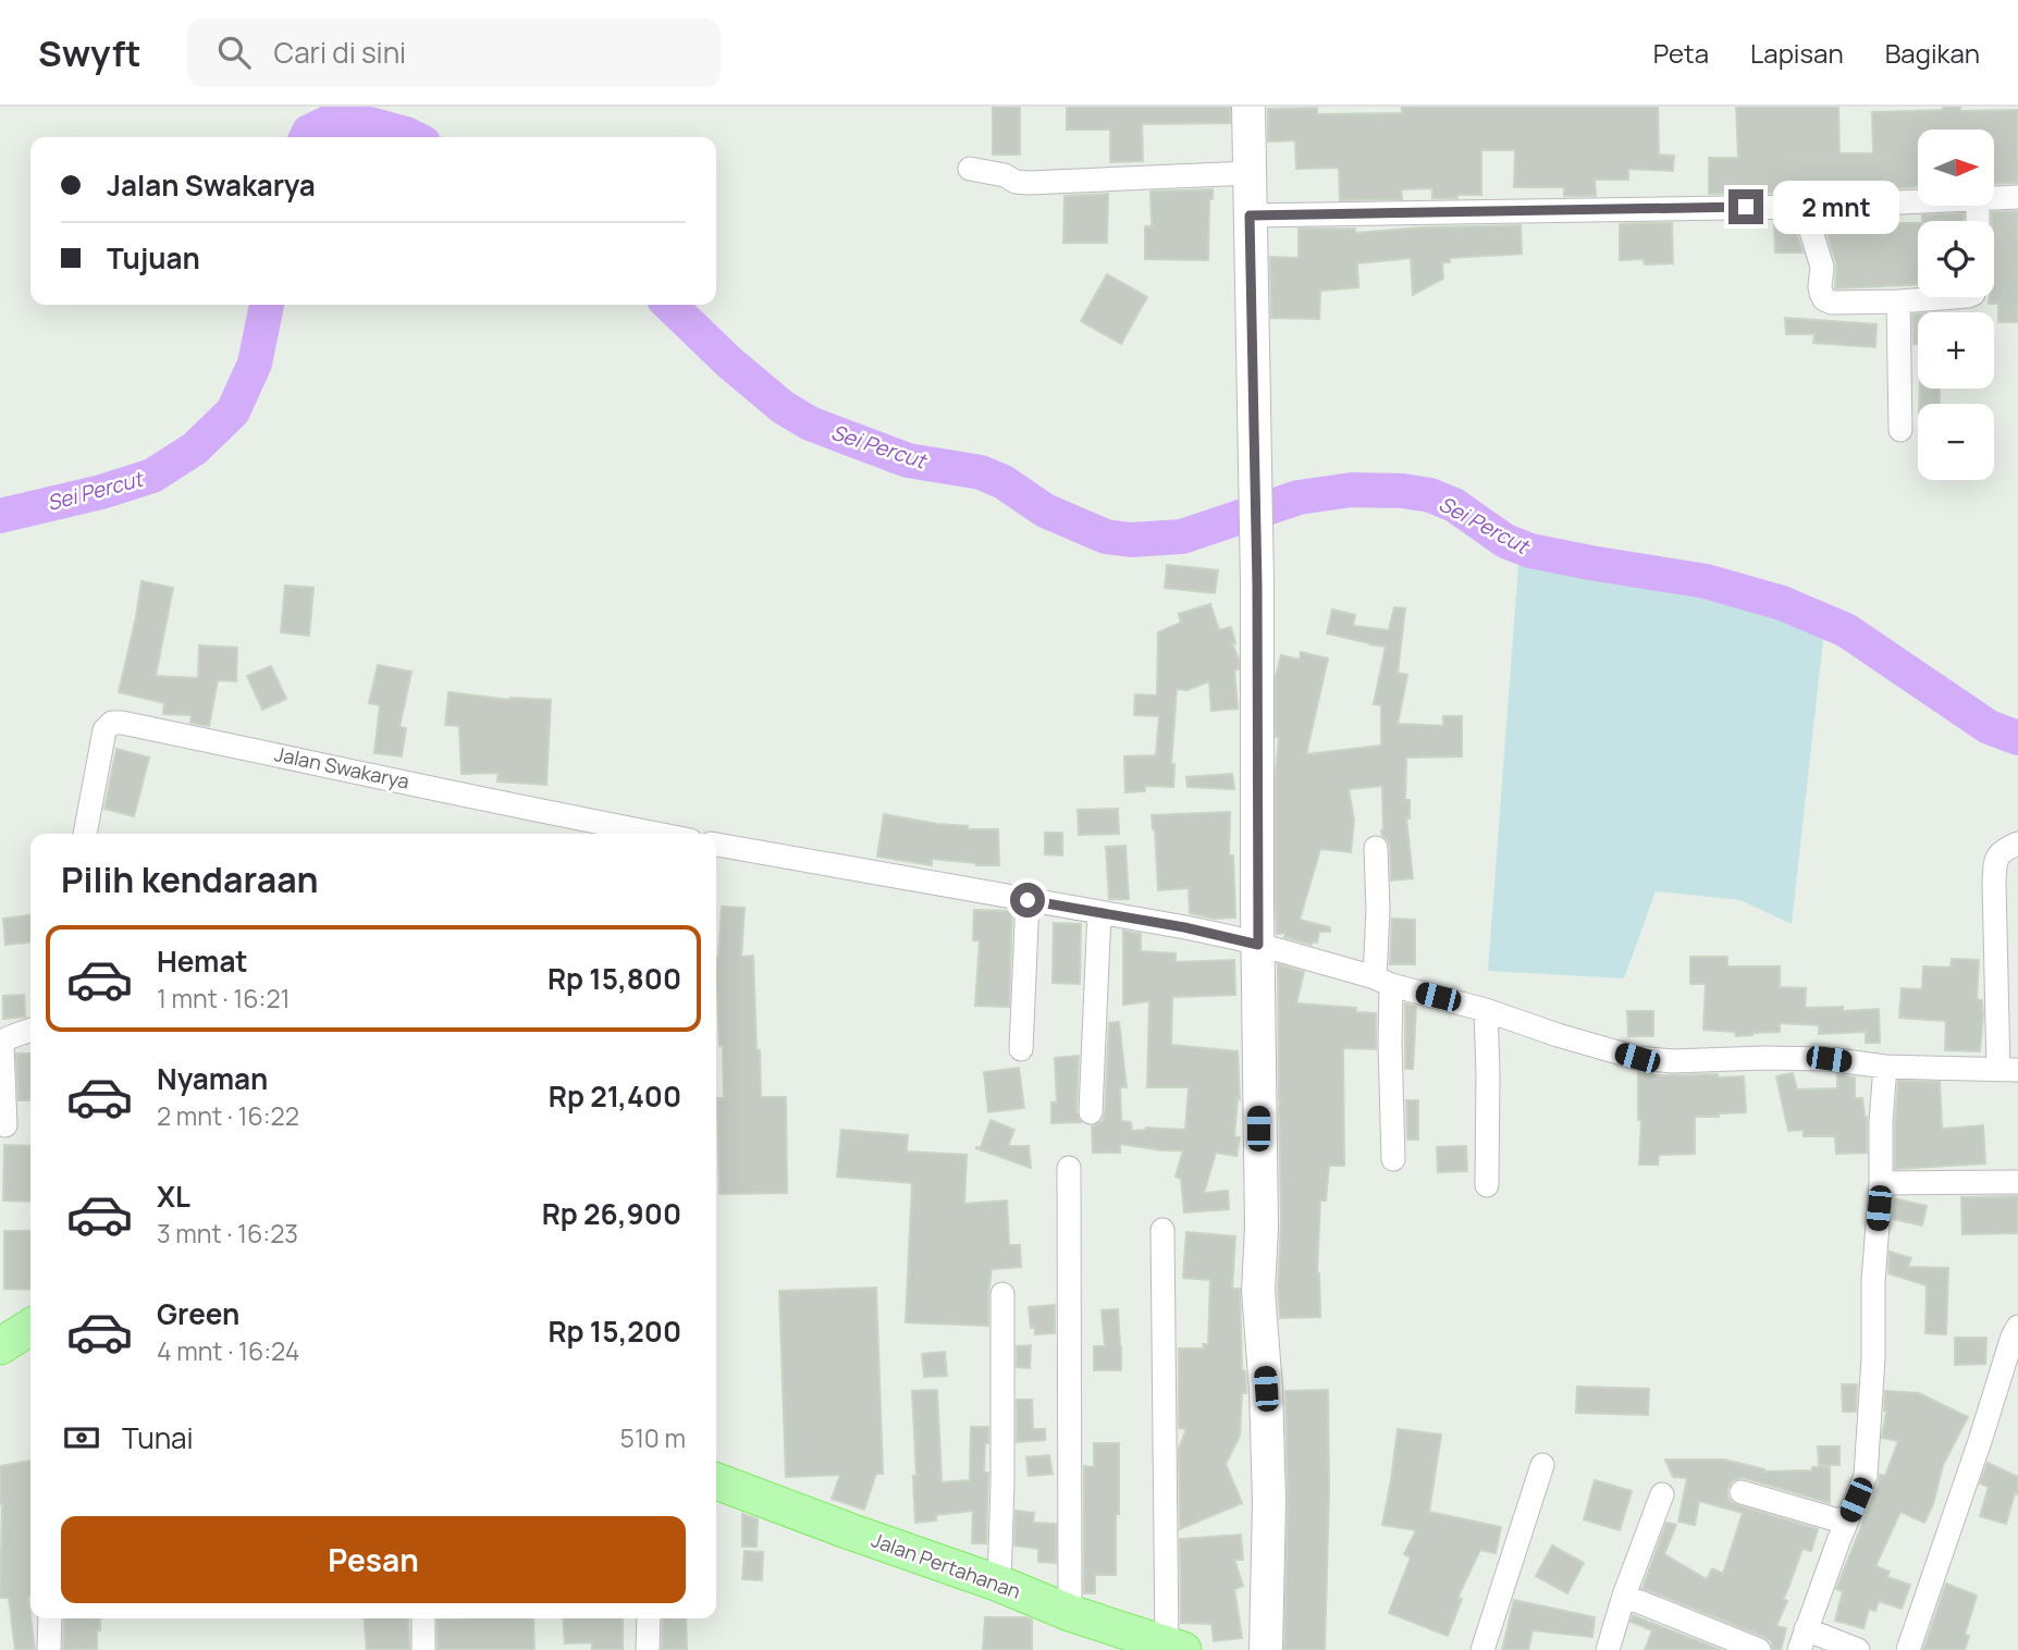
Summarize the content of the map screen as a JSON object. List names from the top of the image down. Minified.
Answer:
{"streets":{"main road":["Jalan Pertahanan"],"street":["Jalan Swakarya"]},"water":["Sei Percut"],"north":"right","page":{"header":"Swyft","search":"Cari di sini","nav":["Peta","Lapisan","Bagikan"],"map_buttons":["+","−"],"banner":["Jalan Swakarya","Tujuan"],"bubble":"2 mnt","heading":"Pilih kendaraan","list":[{"name":"Hemat","note":"1 mnt · 16:21","value":"Rp 15,800"},{"name":"Nyaman","note":"2 mnt · 16:22","value":"Rp 21,400"},{"name":"XL","note":"3 mnt · 16:23","value":"Rp 26,900"},{"name":"Green","note":"4 mnt · 16:24","value":"Rp 15,200"}],"pay":["Tunai","510 m"],"buttons":"Pesan"}}
